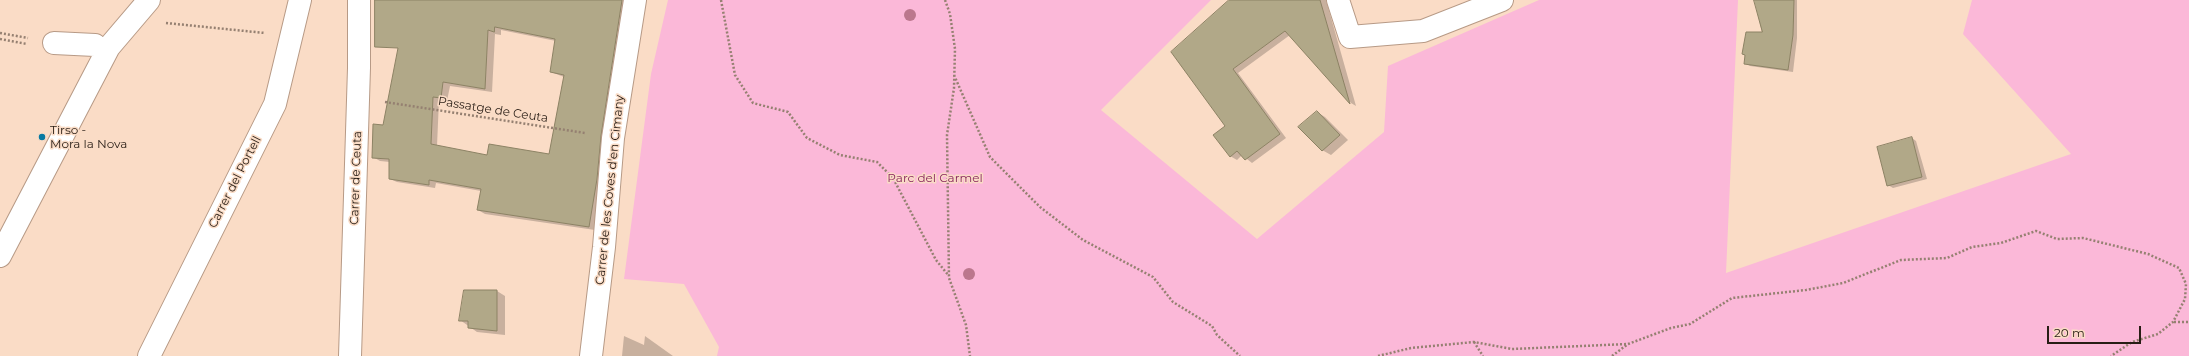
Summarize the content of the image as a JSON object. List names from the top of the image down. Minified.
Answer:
{"streets":{"street":["Carrer de Ceuta","Carrer del Portell","Carrer de les Coves d'en Cimany"],"path":["Passatge de Ceuta"]},"crossings":[["Passatge de Ceuta","Carrer de les Coves d'en Cimany"]],"parks":["Parc del Carmel"],"places":["Tirso - Mora la Nova"],"scale_bar":"20 m"}
